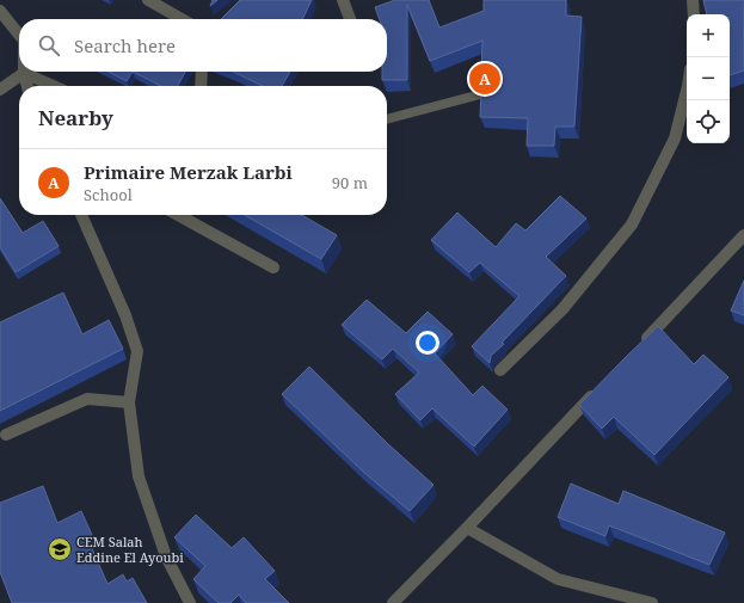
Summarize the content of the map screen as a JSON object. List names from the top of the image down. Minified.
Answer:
{"places":{"school or university":["CEM Salah Eddine El Ayoubi"]},"page":{"map_buttons":["+","−"],"search":"Search here","pins":"A","heading":"Nearby","list":[{"mark":"A","name":"Primaire Merzak Larbi","note":"School","value":"90 m"}]}}
